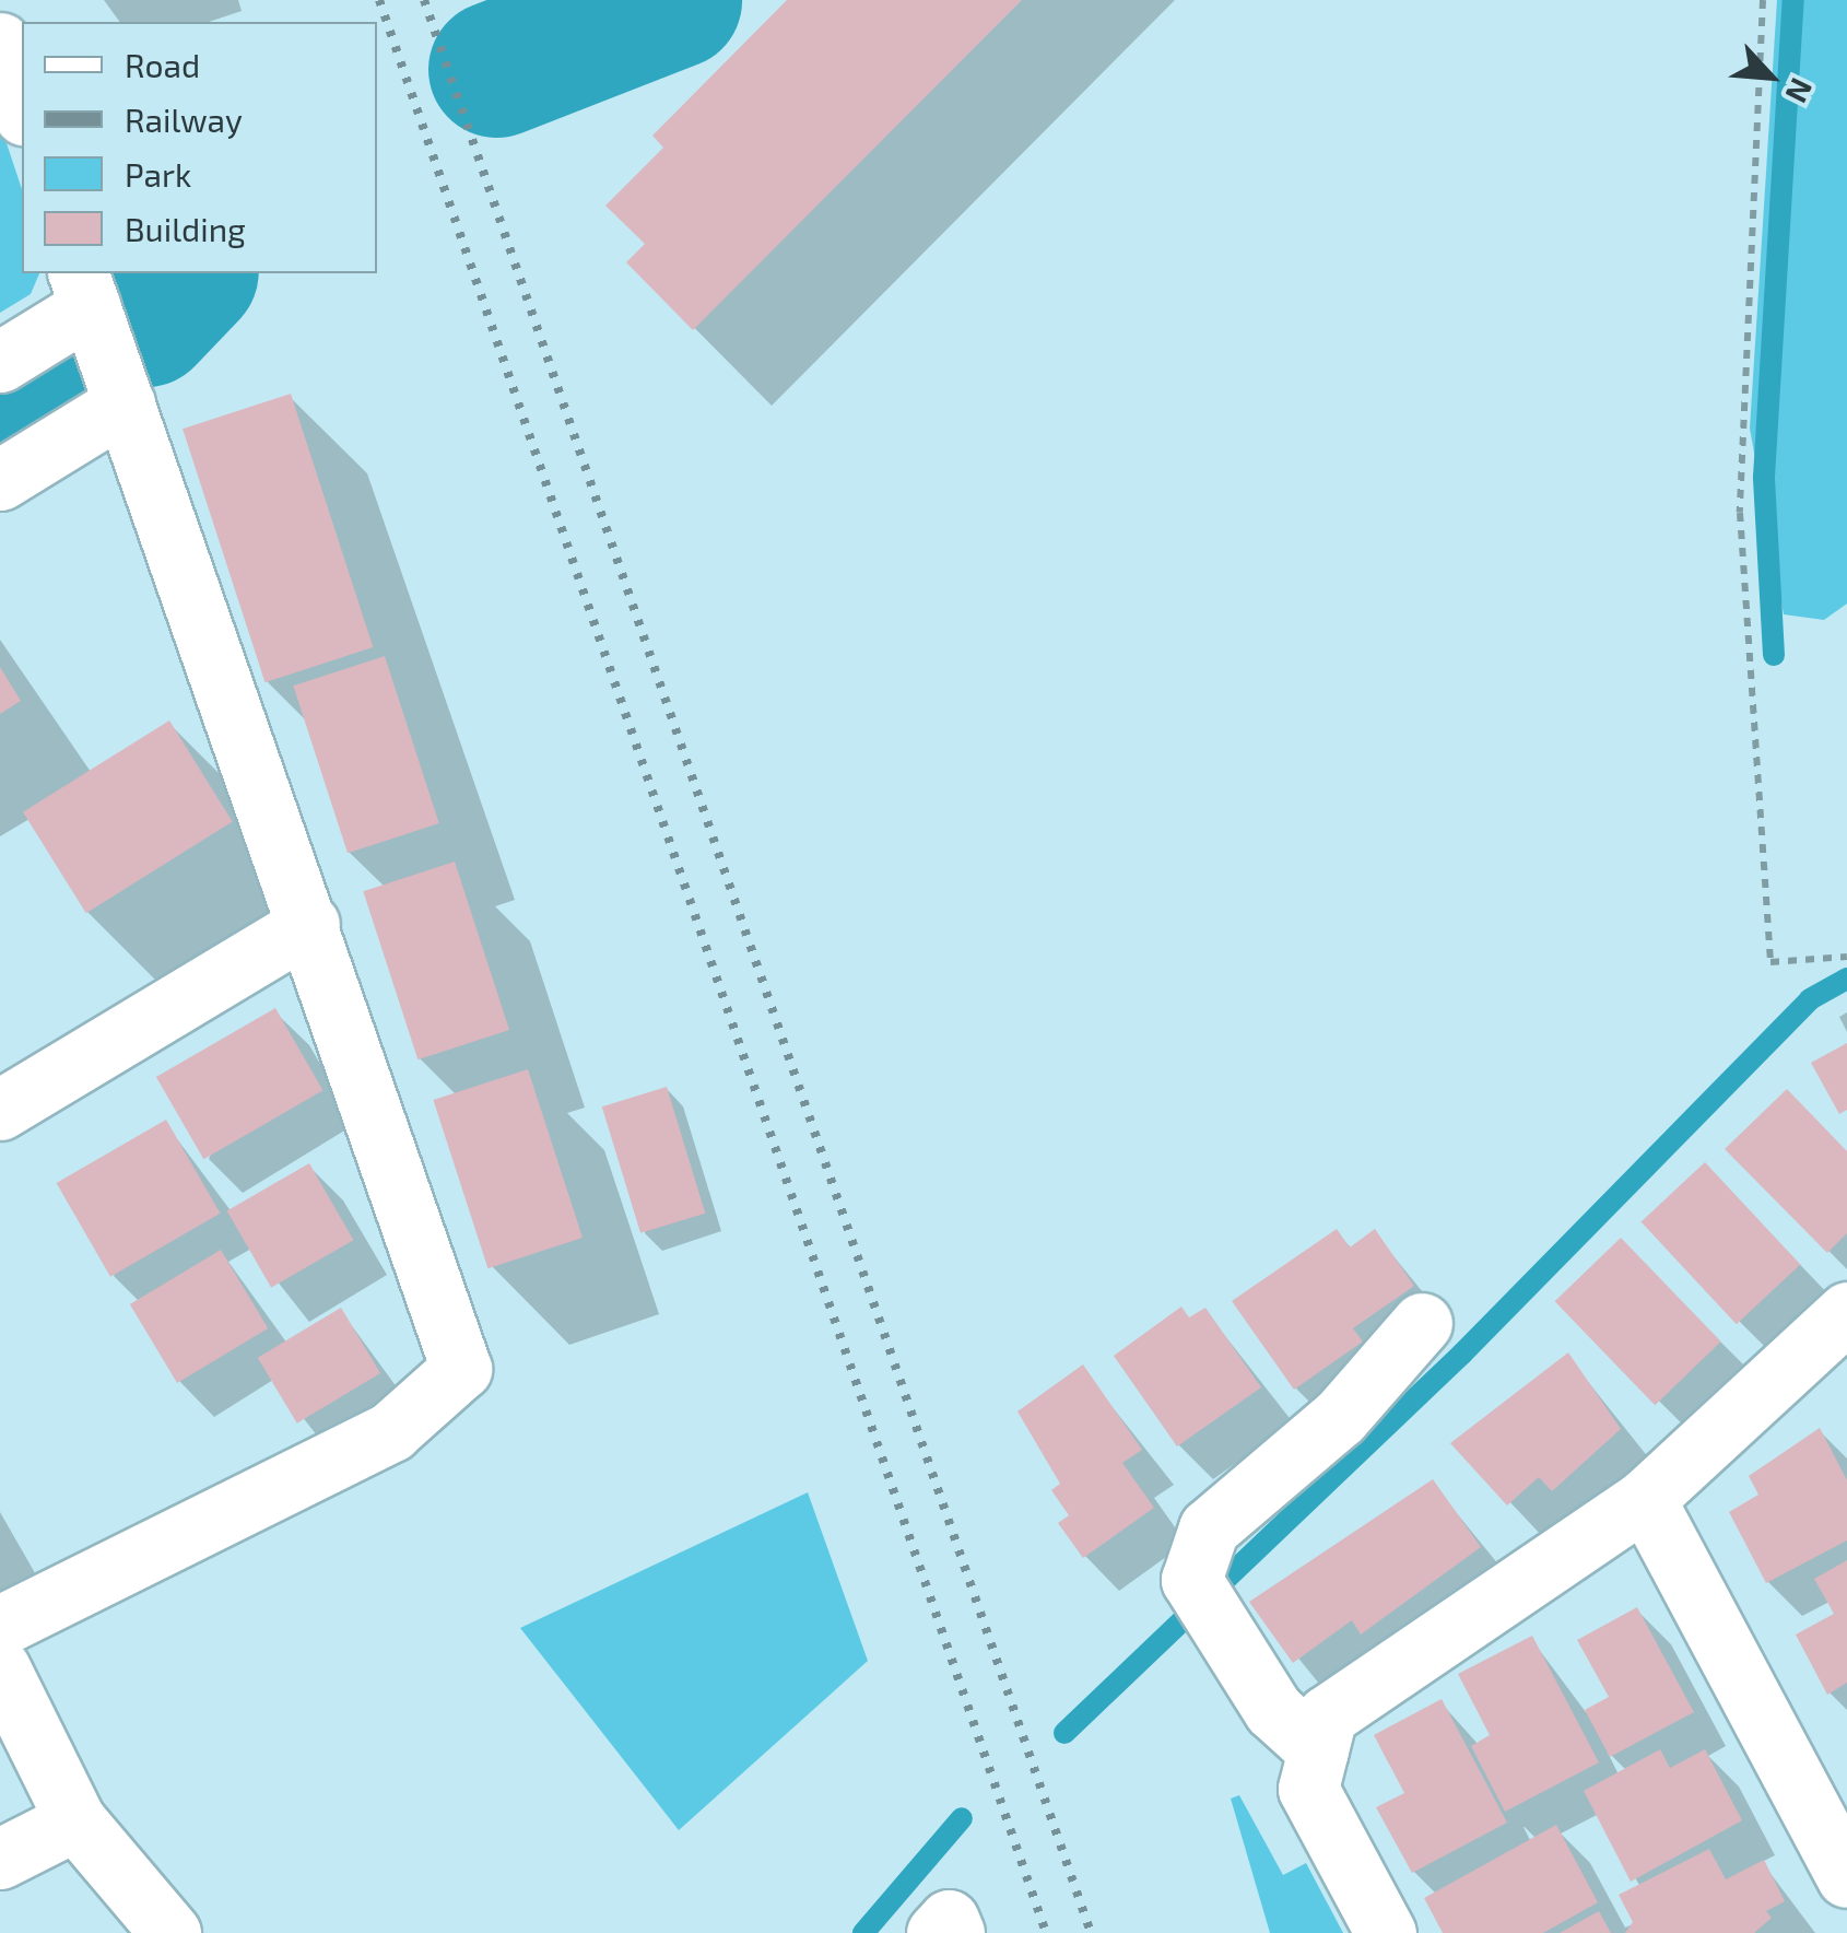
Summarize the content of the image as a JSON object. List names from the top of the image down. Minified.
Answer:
{"legend":["Road","Railway","Park","Building"],"north":"bottom right"}
